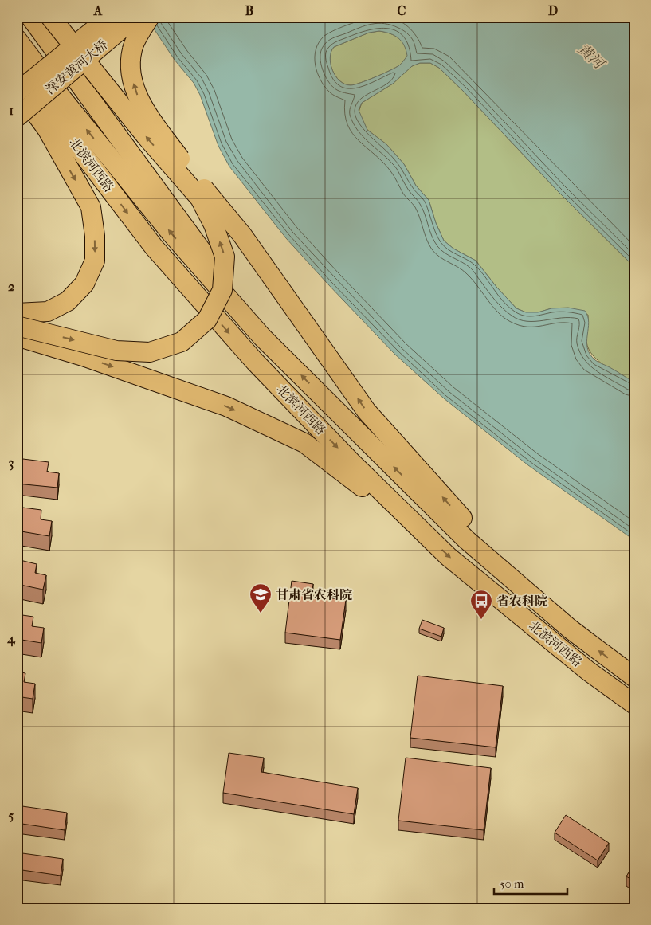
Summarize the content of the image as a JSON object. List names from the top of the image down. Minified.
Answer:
{"streets":{"main road":["深安黄河大桥","北滨河西路"]},"water":["黄河"],"places":{"school or university":["甘肃省农科院"],"bus stop":["省农科院"]},"scale_bar":"50 m","grid":{"columns":["A","B","C","D"],"rows":["1","2","3","4","5"]}}
